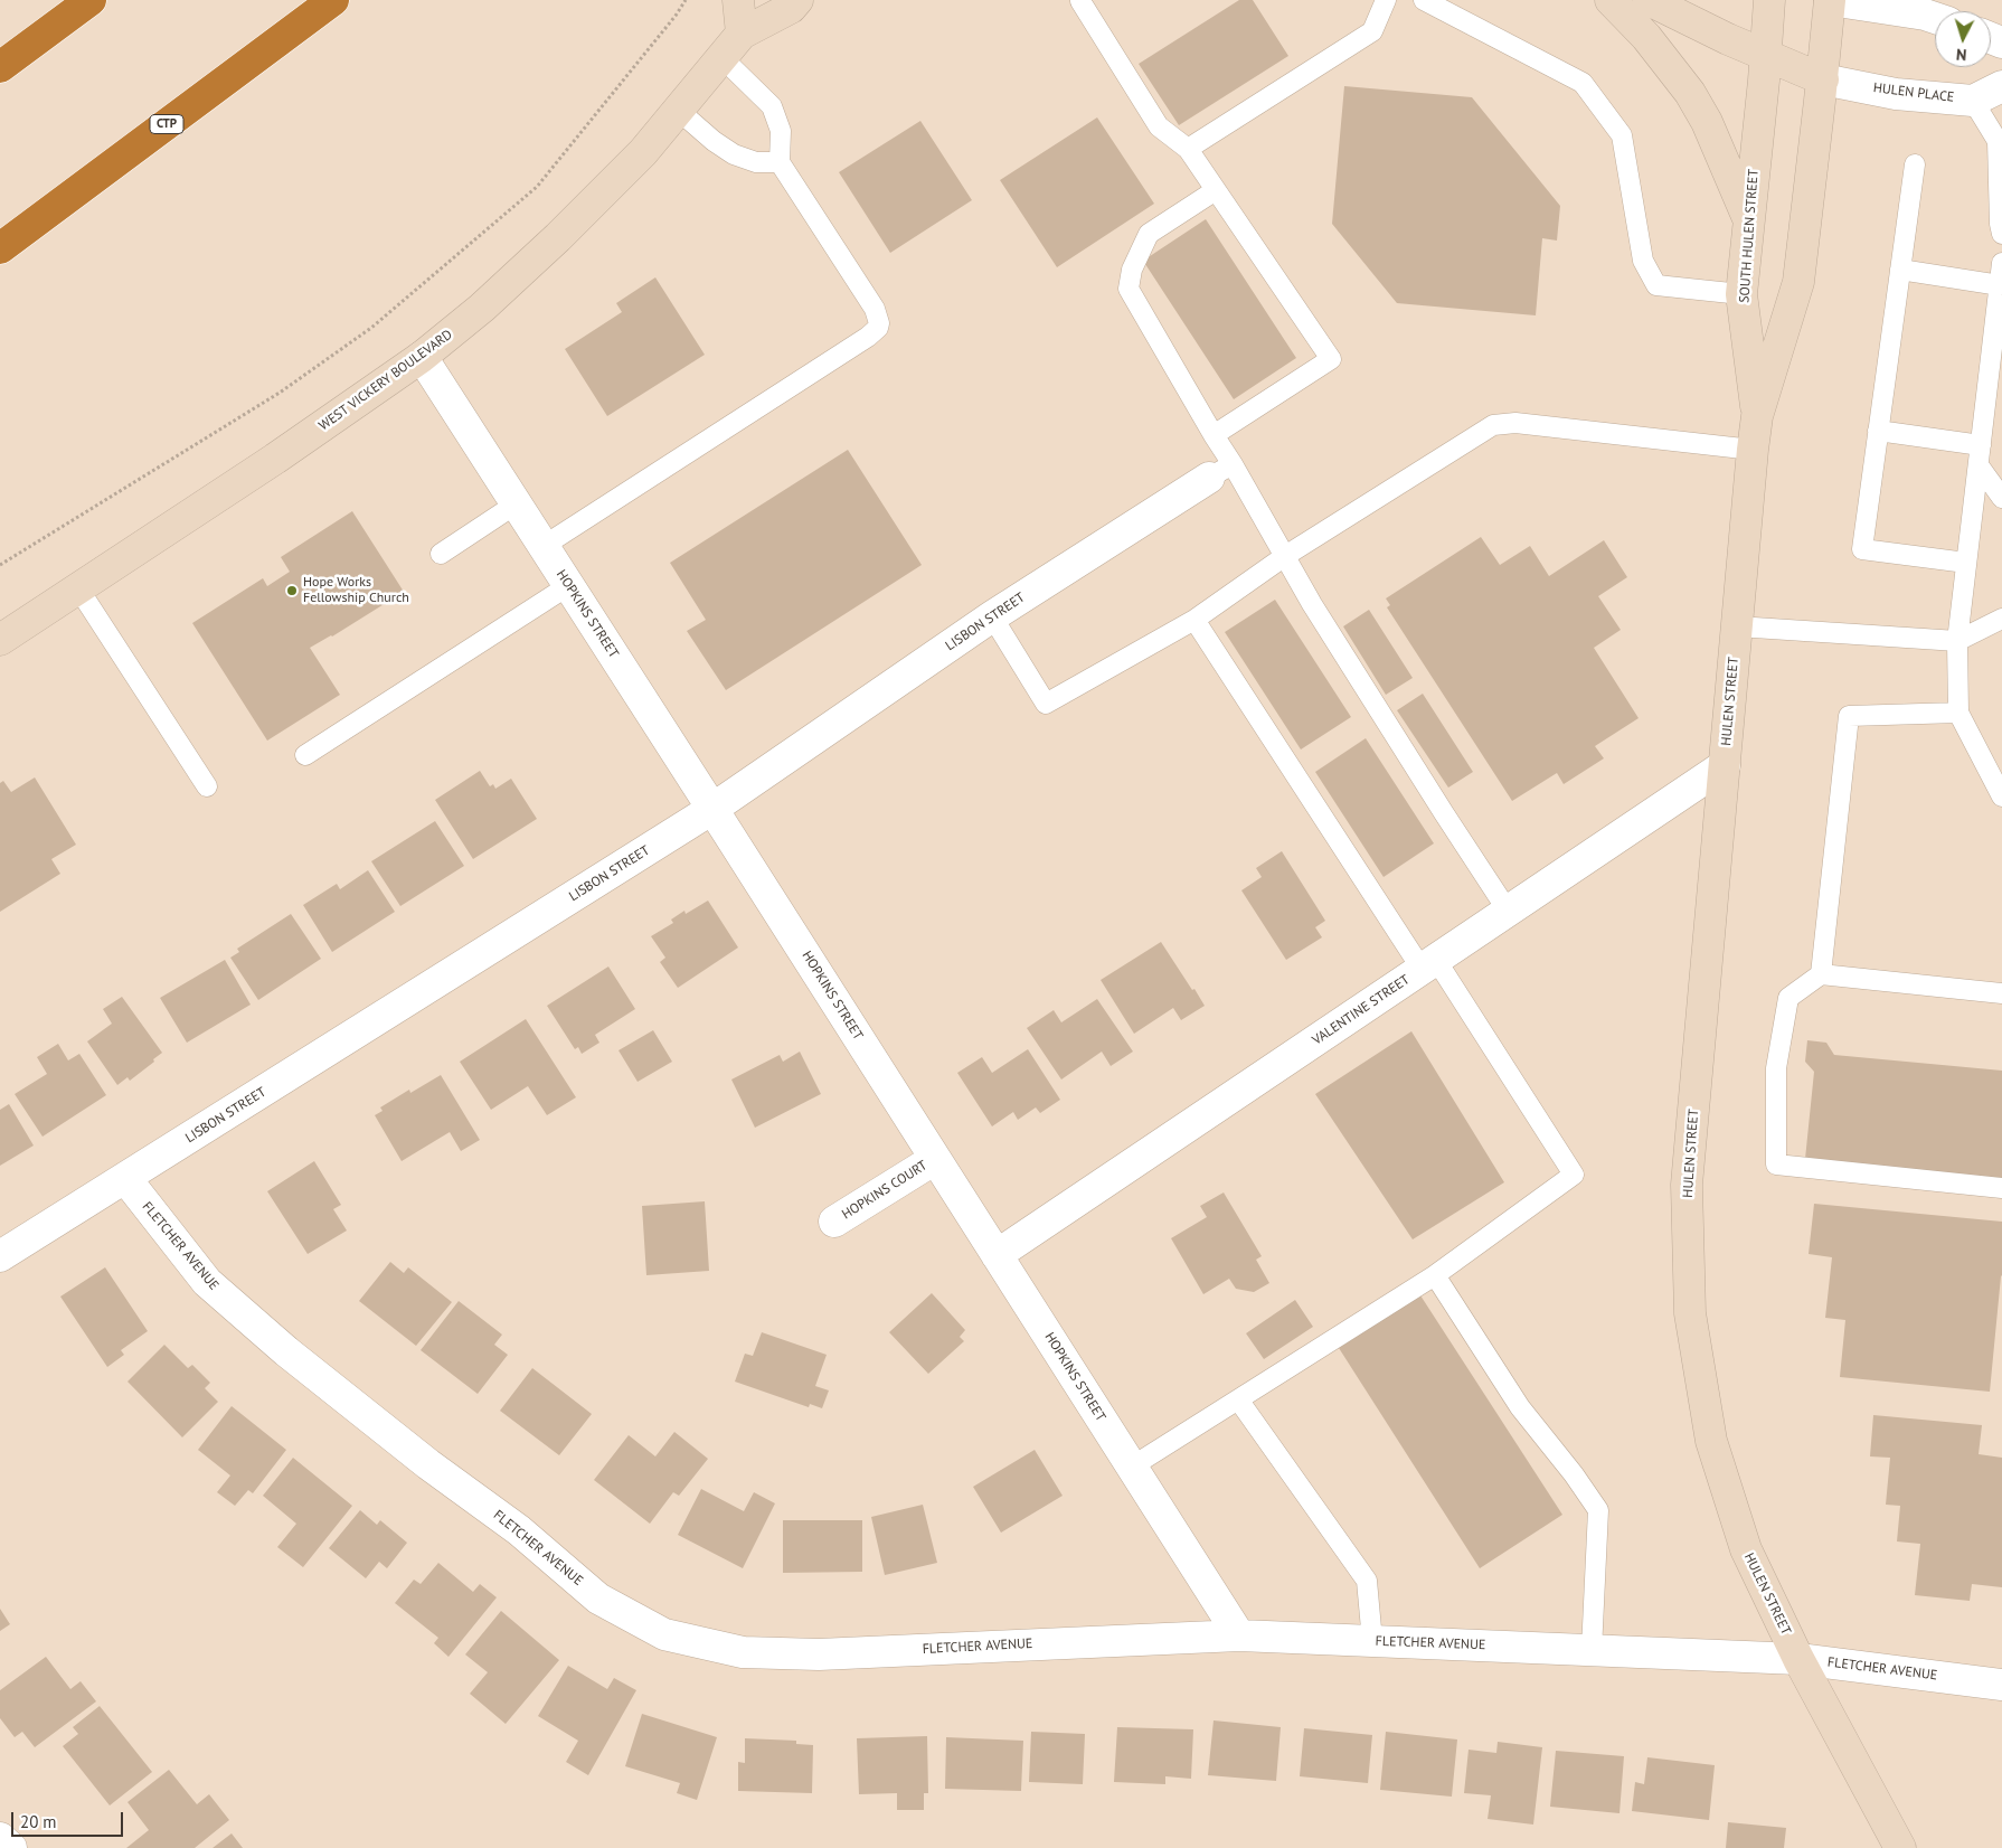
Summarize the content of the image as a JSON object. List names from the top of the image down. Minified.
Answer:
{"streets":{"highway":["CTP"],"main road":["SOUTH HULEN STREET","WEST VICKERY BOULEVARD","HULEN STREET"],"street":["HULEN PLACE","HOPKINS STREET","LISBON STREET","VALENTINE STREET","HOPKINS COURT","FLETCHER AVENUE"]},"crossings":[["SOUTH HULEN STREET","HULEN STREET"],["WEST VICKERY BOULEVARD","HOPKINS STREET"],["HOPKINS STREET","LISBON STREET"],["HOPKINS STREET","VALENTINE STREET"],["HOPKINS STREET","HOPKINS COURT"],["HOPKINS STREET","FLETCHER AVENUE"],["LISBON STREET","FLETCHER AVENUE"],["HULEN STREET","VALENTINE STREET"],["HULEN STREET","FLETCHER AVENUE"]],"places":["Hope Works Fellowship Church"],"scale_bar":"20 m","north":"bottom"}
